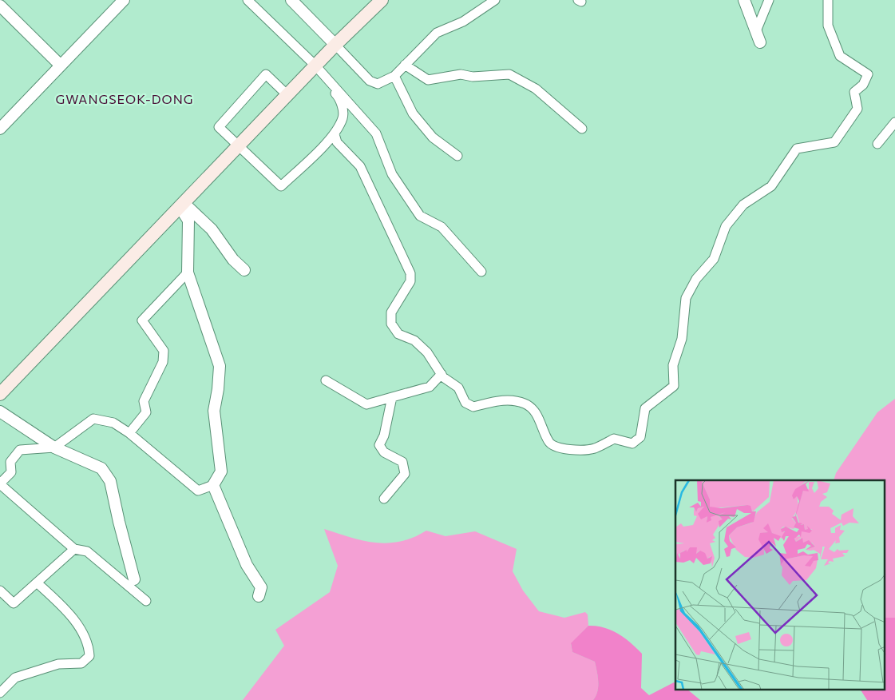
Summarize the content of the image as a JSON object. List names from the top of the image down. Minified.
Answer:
{"districts":["GWANGSEOK-DONG"]}
